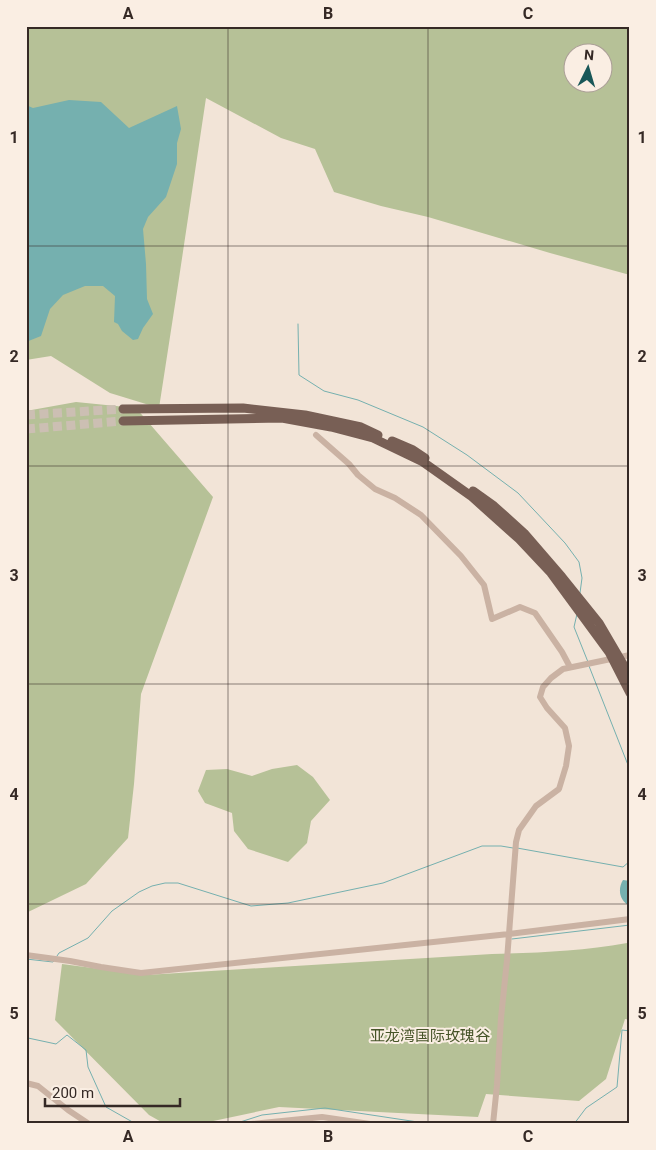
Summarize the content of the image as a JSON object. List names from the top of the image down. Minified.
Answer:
{"parks":["亚龙湾国际玫瑰谷"],"scale_bar":"200 m","north":"top","grid":{"columns":["A","B","C"],"rows":["1","2","3","4","5"]}}
